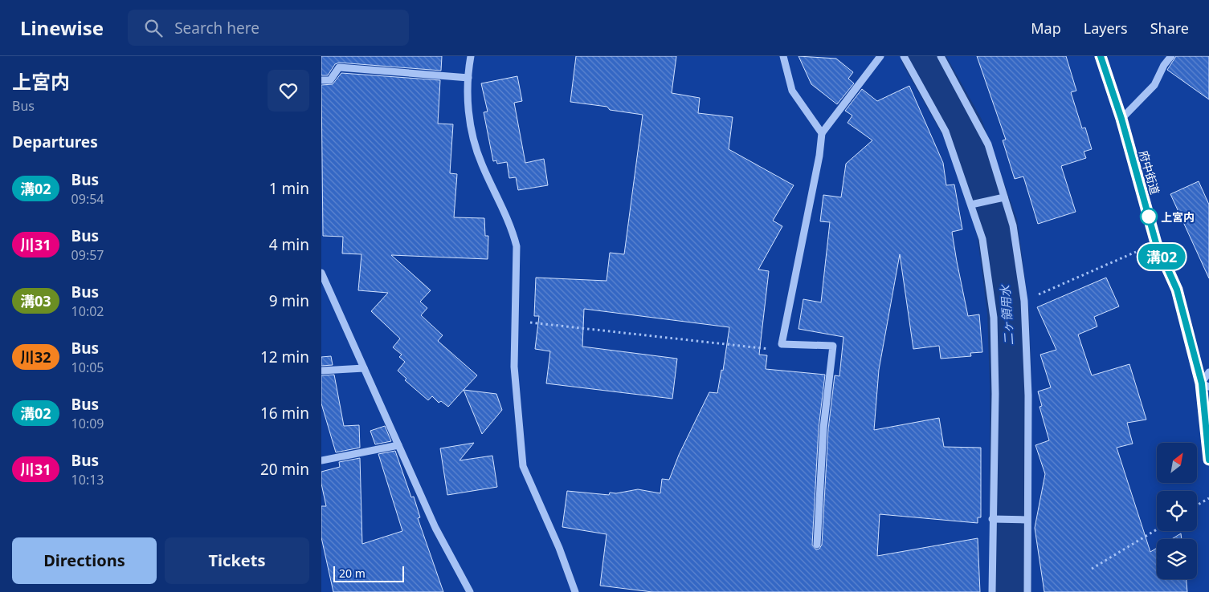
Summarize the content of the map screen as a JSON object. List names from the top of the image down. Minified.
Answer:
{"streets":{"highway":["府中街道"]},"water":["二ヶ領用水"],"places":["上宮内"],"lines":["bus line 溝02"],"scale_bar":"20 m","north":"top right","page":{"header":"Linewise","search":"Search here","nav":["Map","Layers","Share"],"heading":[["上宮内","Bus"],"Departures"],"on_map":"溝02","list":[{"mark":"溝02","name":"Bus","note":"09:54","value":"1 min"},{"mark":"川31","name":"Bus","note":"09:57","value":"4 min"},{"mark":"溝03","name":"Bus","note":"10:02","value":"9 min"},{"mark":"川32","name":"Bus","note":"10:05","value":"12 min"},{"mark":"溝02","name":"Bus","note":"10:09","value":"16 min"},{"mark":"川31","name":"Bus","note":"10:13","value":"20 min"}],"buttons":["Directions","Tickets"],"scale":"20 m"}}
